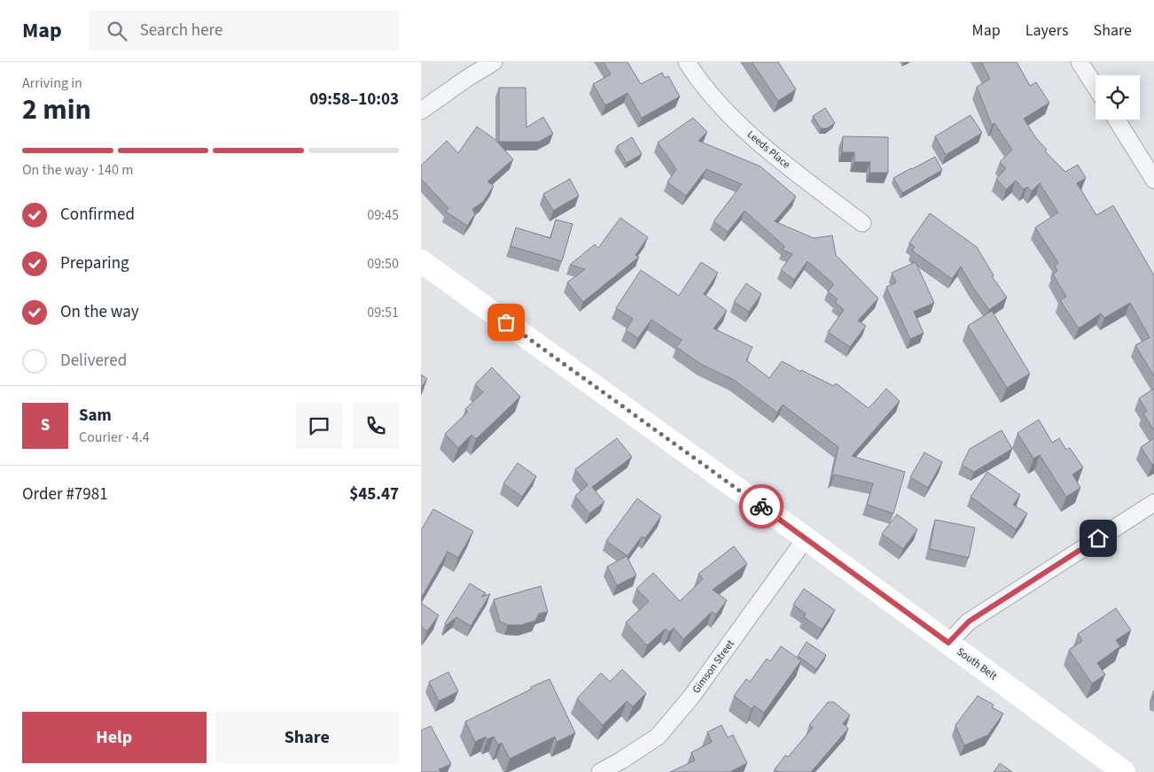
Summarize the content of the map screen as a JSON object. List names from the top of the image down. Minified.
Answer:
{"streets":{"street":["Leeds Place","South Belt","Gimson Street"]},"crossings":[["South Belt","Gimson Street"]],"page":{"header":"Map","search":"Search here","nav":["Map","Layers","Share"],"heading":["2 min","Arriving in","09:58–10:03"],"panel":["Sam","Courier · 4.4","Order #7981","$45.47"],"bar":"On the way · 140 m","list":[["Confirmed","09:45"],["Preparing","09:50"],["On the way","09:51"],"Delivered"],"round":"S","buttons":["Help","Share"]}}
